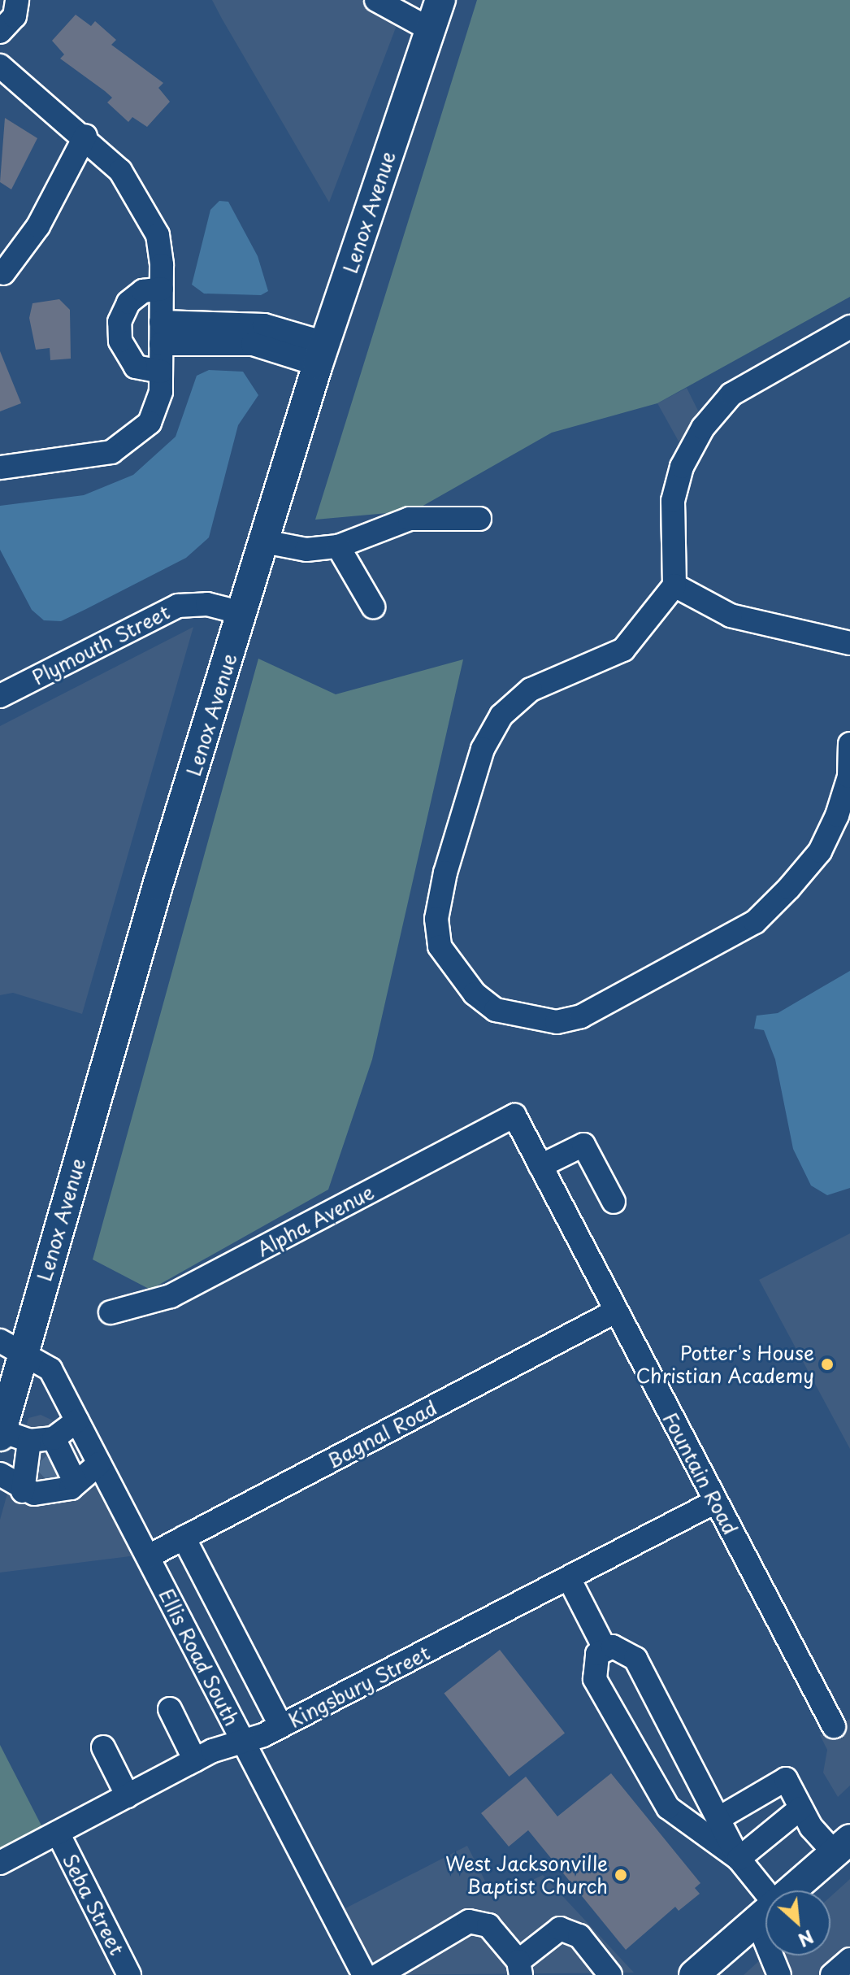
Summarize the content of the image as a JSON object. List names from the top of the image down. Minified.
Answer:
{"streets":{"main road":["Lenox Avenue"],"street":["Plymouth Street","Alpha Avenue","Bagnal Road","Fountain Road","Ellis Road South","Kingsbury Street","Seba Street"]},"crossings":[["Lenox Avenue","Plymouth Street"],["Lenox Avenue","Ellis Road South"],["Alpha Avenue","Fountain Road"],["Bagnal Road","Fountain Road"],["Bagnal Road","Ellis Road South"],["Fountain Road","Kingsbury Street"],["Ellis Road South","Kingsbury Street"],["Kingsbury Street","Seba Street"]],"places":["Potter's House Christian Academy","West Jacksonville Baptist Church"],"north":"bottom right"}
